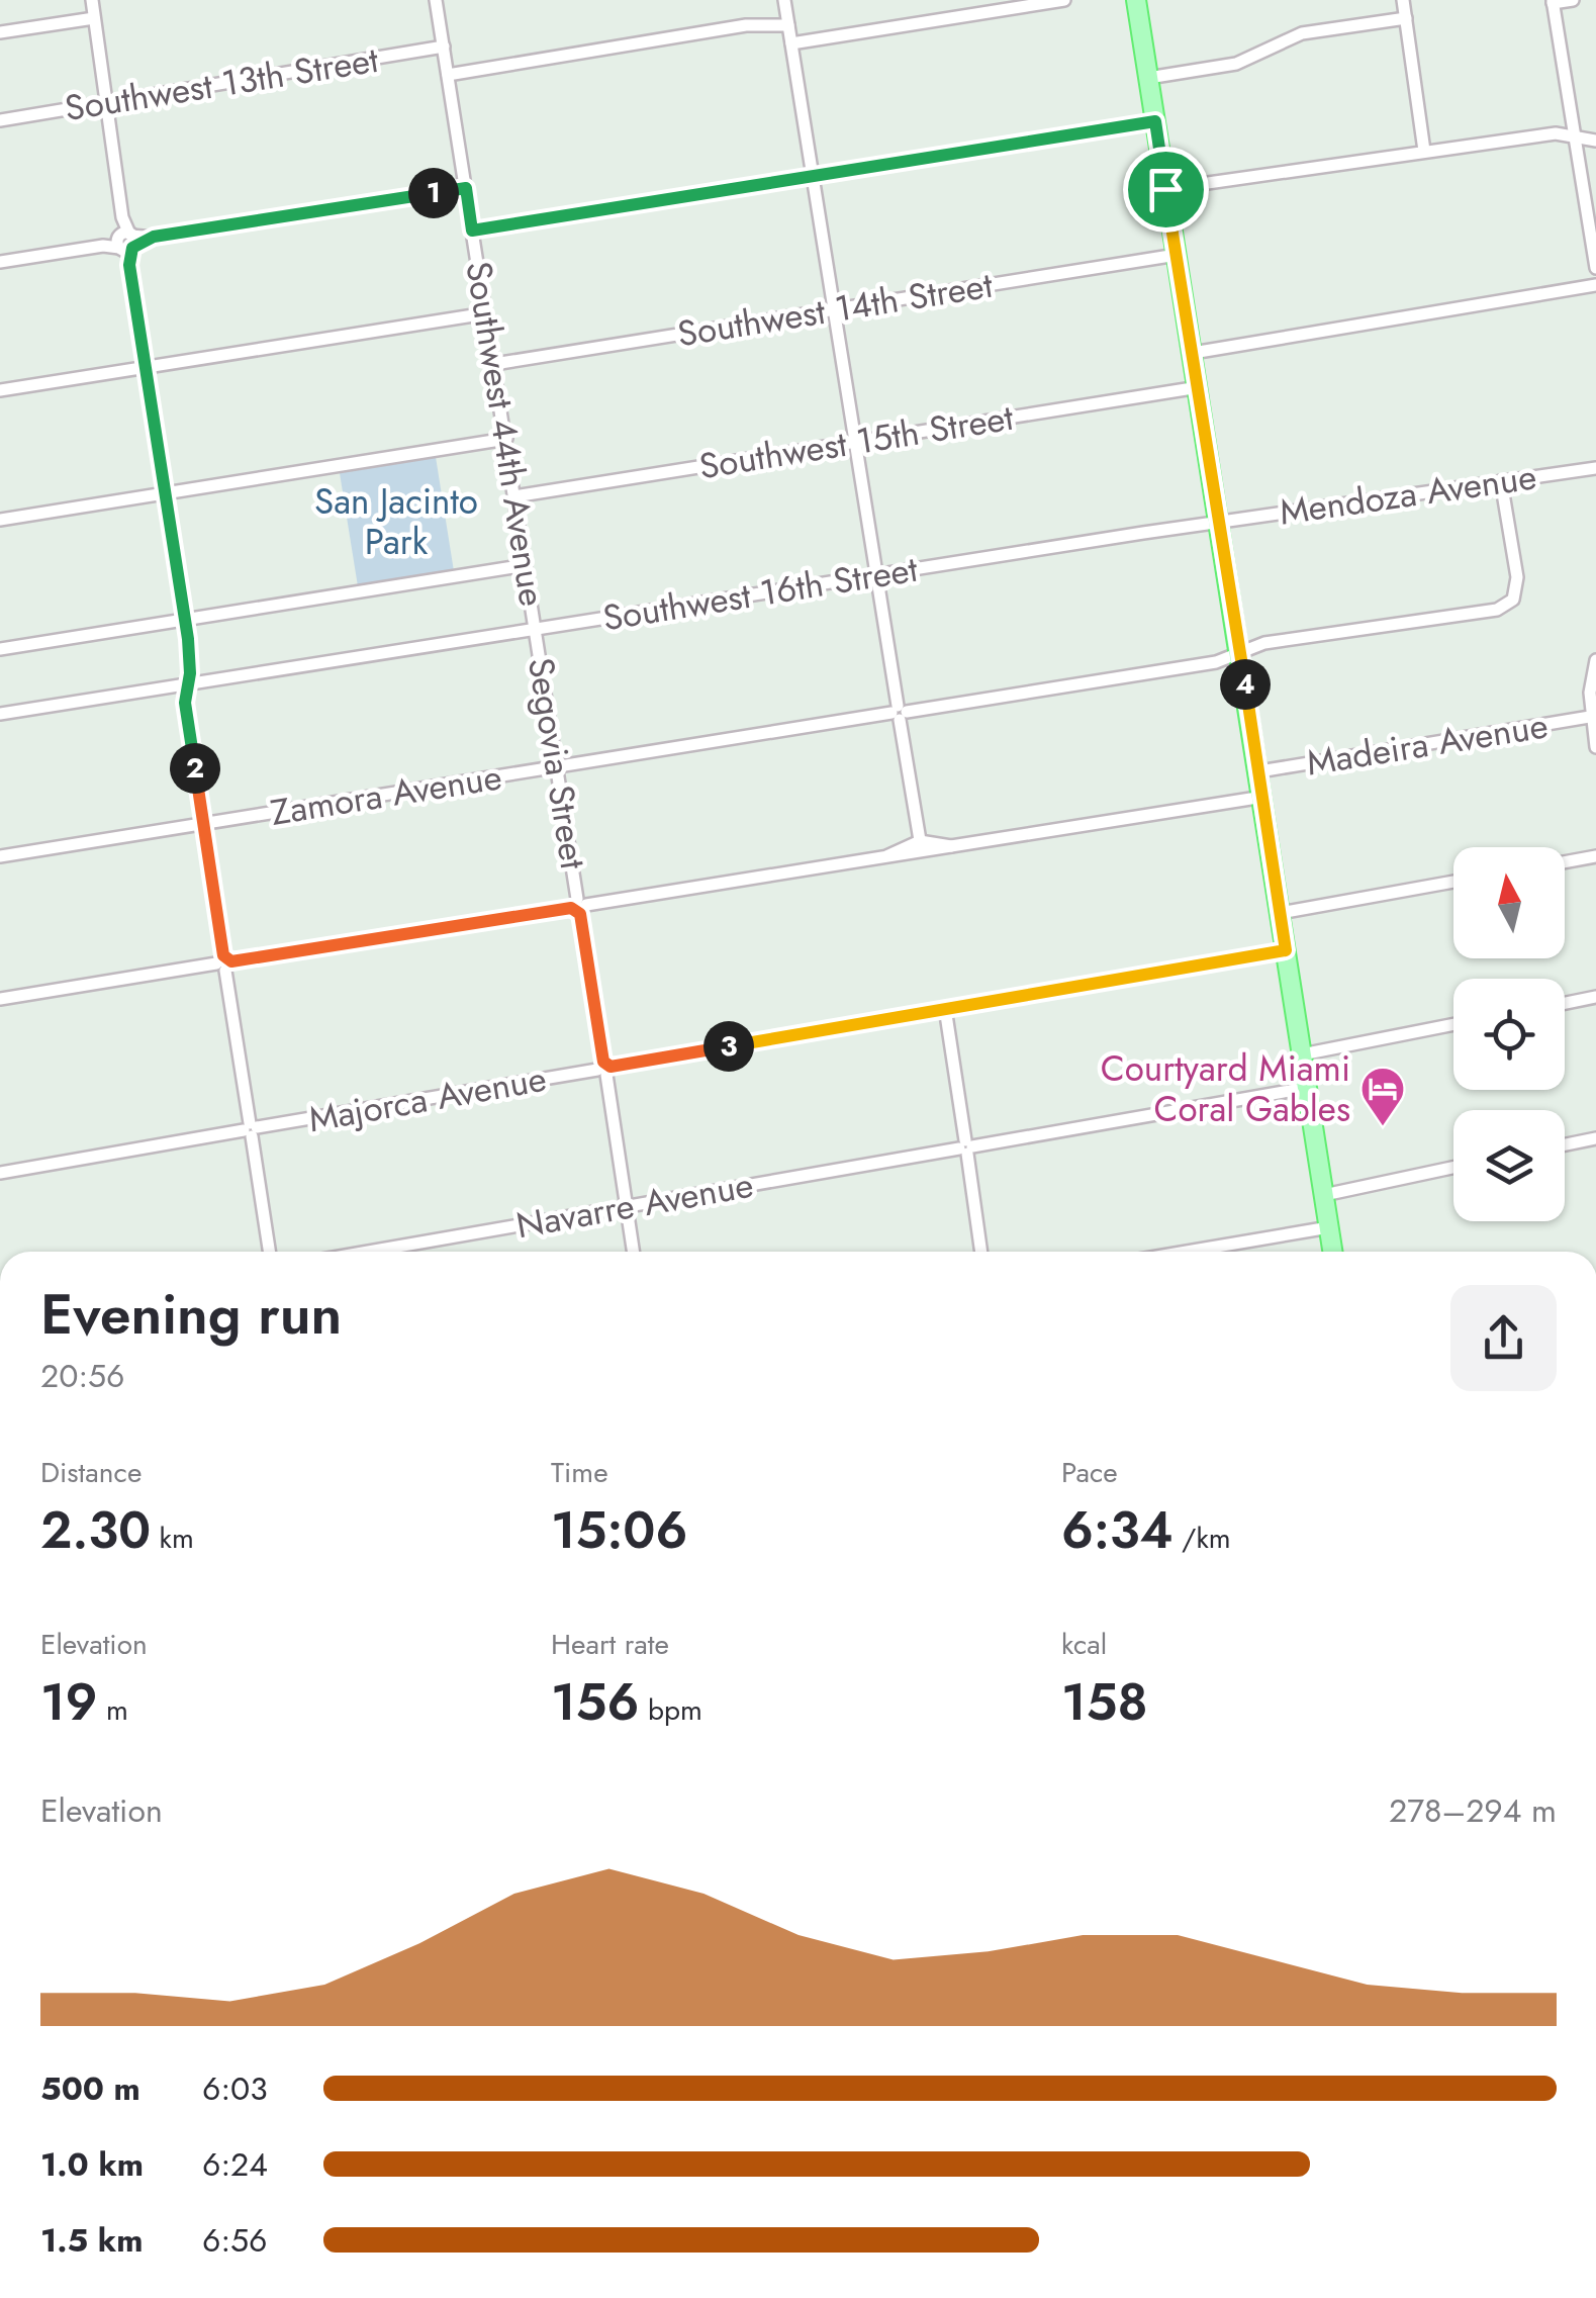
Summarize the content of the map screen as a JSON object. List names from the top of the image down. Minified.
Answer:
{"streets":{"street":["Southwest 13th Street","Southwest 14th Street","Southwest 44th Avenue","Southwest 15th Street","Mendoza Avenue","Southwest 16th Street","Madeira Avenue","Segovia Street","Zamora Avenue","Majorca Avenue","Navarre Avenue"]},"crossings":[["Southwest 13th Street","Southwest 44th Avenue"],["Southwest 14th Street","Southwest 44th Avenue"],["Southwest 44th Avenue","Southwest 15th Street"],["Southwest 44th Avenue","Southwest 16th Street"],["Southwest 44th Avenue","Segovia Street"],["Mendoza Avenue","Southwest 16th Street"],["Mendoza Avenue","Zamora Avenue"],["Southwest 16th Street","Segovia Street"],["Segovia Street","Zamora Avenue"],["Segovia Street","Majorca Avenue"],["Segovia Street","Navarre Avenue"]],"parks":["San Jacinto Park"],"places":{"hotel":["Courtyard Miami Coral Gables"]},"north":"top","page":{"pins":["1","4","2","3"],"heading":["Evening run","20:56"],"stats":[["Distance","2.30 km"],["Time","15:06"],["Pace","6:34 /km"],["Elevation","19 m"],["Heart rate","156 bpm"],["kcal","158"]],"chart":["Elevation","278–294 m"],"list":[{"name":"500 m","note":"6:03"},{"name":"1.0 km","note":"6:24"},{"name":"1.5 km","note":"6:56"}]}}
